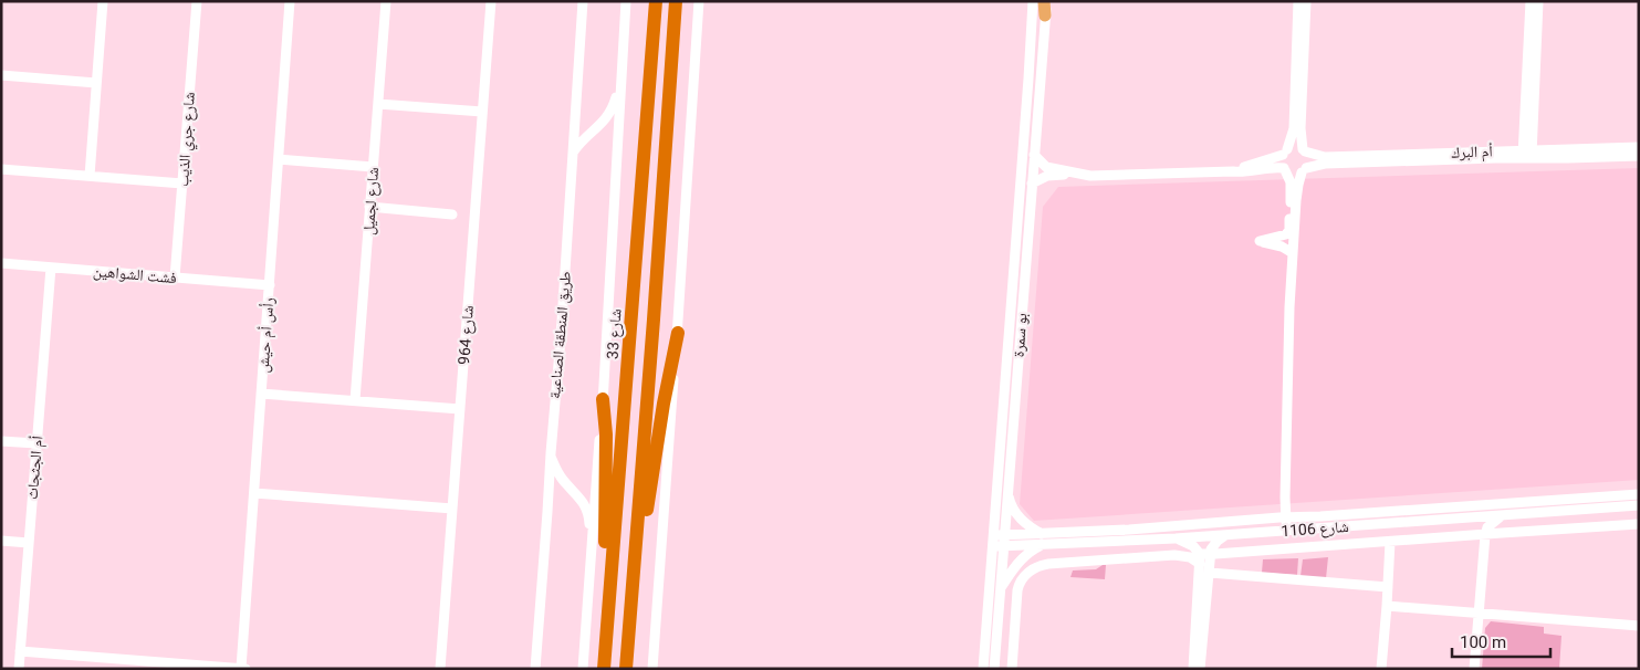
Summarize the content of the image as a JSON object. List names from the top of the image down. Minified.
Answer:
{"streets":{"highway":["شارع 33"],"street":["شارع جري الذيب","أم البرك","شارع لجميل","فشت الشواهين","رأس أم حيش","شارع 964","طريق المنطقة الصناعية","بو سمرة","أم الجثجاث","شارع 1106"]},"crossings":[["شارع جري الذيب","فشت الشواهين"],["فشت الشواهين","رأس أم حيش"],["فشت الشواهين","أم الجثجاث"],["بو سمرة","شارع 1106"]],"scale_bar":"100 m"}
